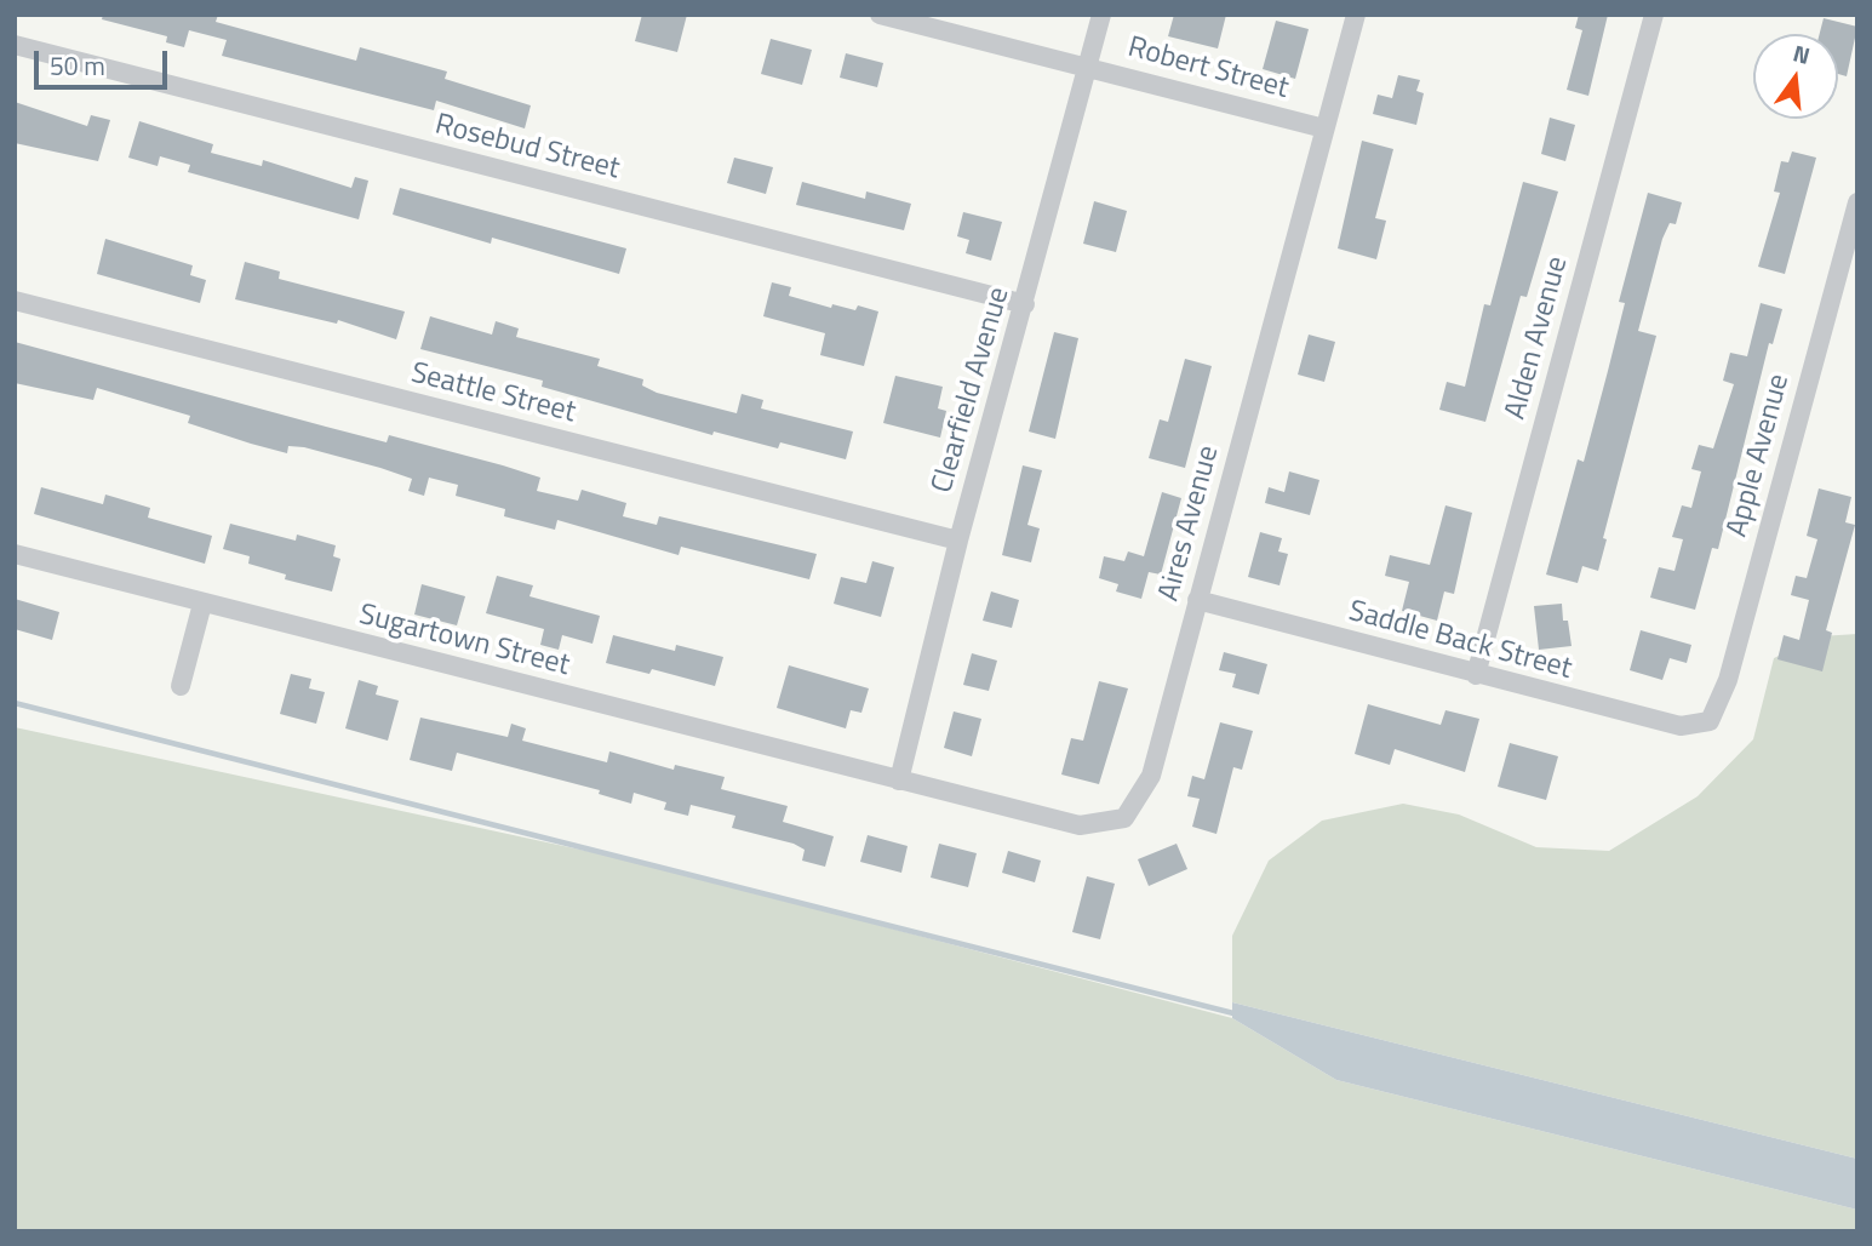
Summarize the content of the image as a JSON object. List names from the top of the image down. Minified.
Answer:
{"streets":{"street":["Robert Street","Rosebud Street","Alden Avenue","Clearfield Avenue","Seattle Street","Apple Avenue","Aires Avenue","Sugartown Street","Saddle Back Street"]},"crossings":[["Robert Street","Clearfield Avenue"],["Robert Street","Aires Avenue"],["Rosebud Street","Clearfield Avenue"],["Alden Avenue","Saddle Back Street"],["Clearfield Avenue","Seattle Street"],["Clearfield Avenue","Aires Avenue"],["Clearfield Avenue","Sugartown Street"],["Apple Avenue","Saddle Back Street"],["Aires Avenue","Sugartown Street"],["Aires Avenue","Saddle Back Street"]],"scale_bar":"50 m","north":"top"}
